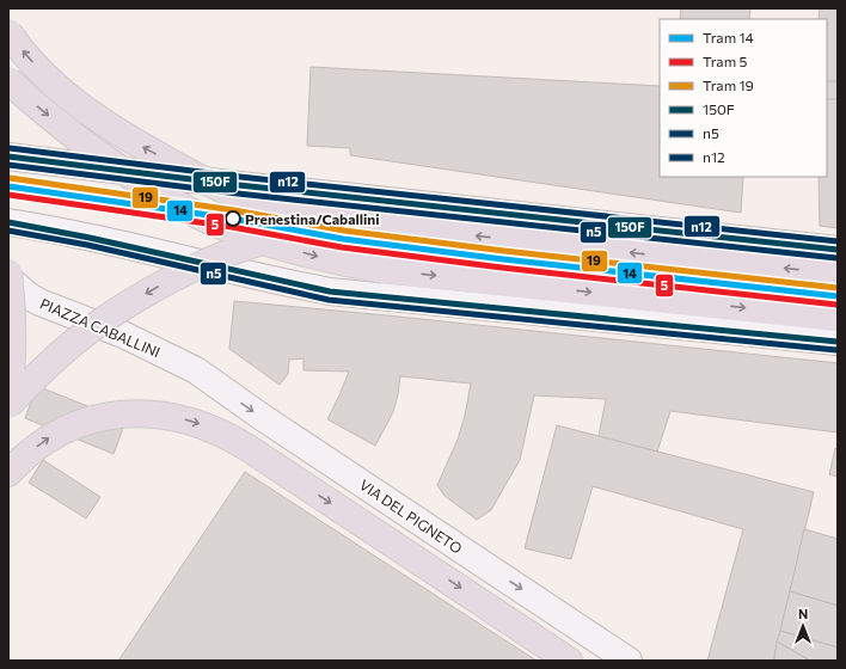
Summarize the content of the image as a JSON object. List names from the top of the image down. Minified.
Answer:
{"streets":{"main road":["PIAZZA CABALLINI","VIA DEL PIGNETO"]},"crossings":[["PIAZZA CABALLINI","VIA DEL PIGNETO"]],"one_way":["VIA DEL PIGNETO"],"places":["Prenestina/Caballini"],"lines":["transit line n12","transit line 150F","transit line n5","tram line 19","tram line 14","tram line 5"],"legend":["Tram 14","Tram 5","Tram 19","150F","n5","n12"],"north":"top"}
